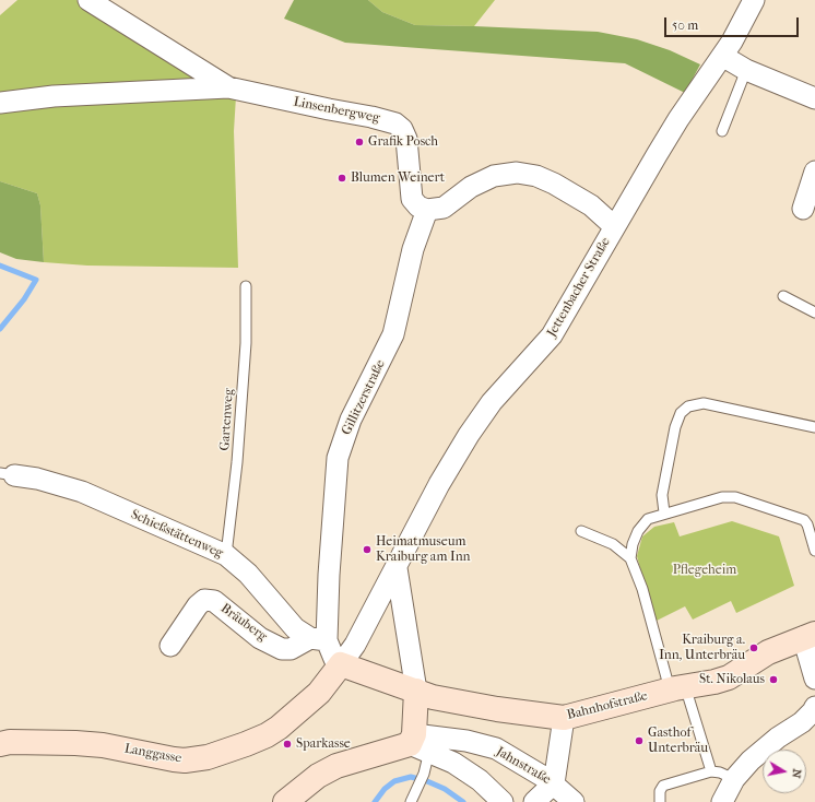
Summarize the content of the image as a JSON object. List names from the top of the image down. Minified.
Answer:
{"streets":{"main road":["Bahnhofstraße","Langgasse"],"street":["Linsenbergweg","Jettenbacher Straße","Gillitzerstraße","Schießstättenweg","Bräuberg","Jahnstraße"],"lane":["Gartenweg"]},"crossings":[["Linsenbergweg","Gillitzerstraße"],["Jettenbacher Straße","Gillitzerstraße"],["Jettenbacher Straße","Bahnhofstraße"],["Jettenbacher Straße","Langgasse"],["Gillitzerstraße","Schießstättenweg"],["Gillitzerstraße","Bräuberg"],["Gillitzerstraße","Bahnhofstraße"],["Gillitzerstraße","Langgasse"],["Gartenweg","Schießstättenweg"],["Schießstättenweg","Bräuberg"],["Bahnhofstraße","Langgasse"]],"parks":["Pflegeheim"],"places":["Grafik Posch","Blumen Weinert","Heimatmuseum Kraiburg am Inn","Kraiburg a. Inn, Unterbräu","St. Nikolaus","Gasthof Unterbräu","Sparkasse"],"scale_bar":"50 m","north":"right"}
